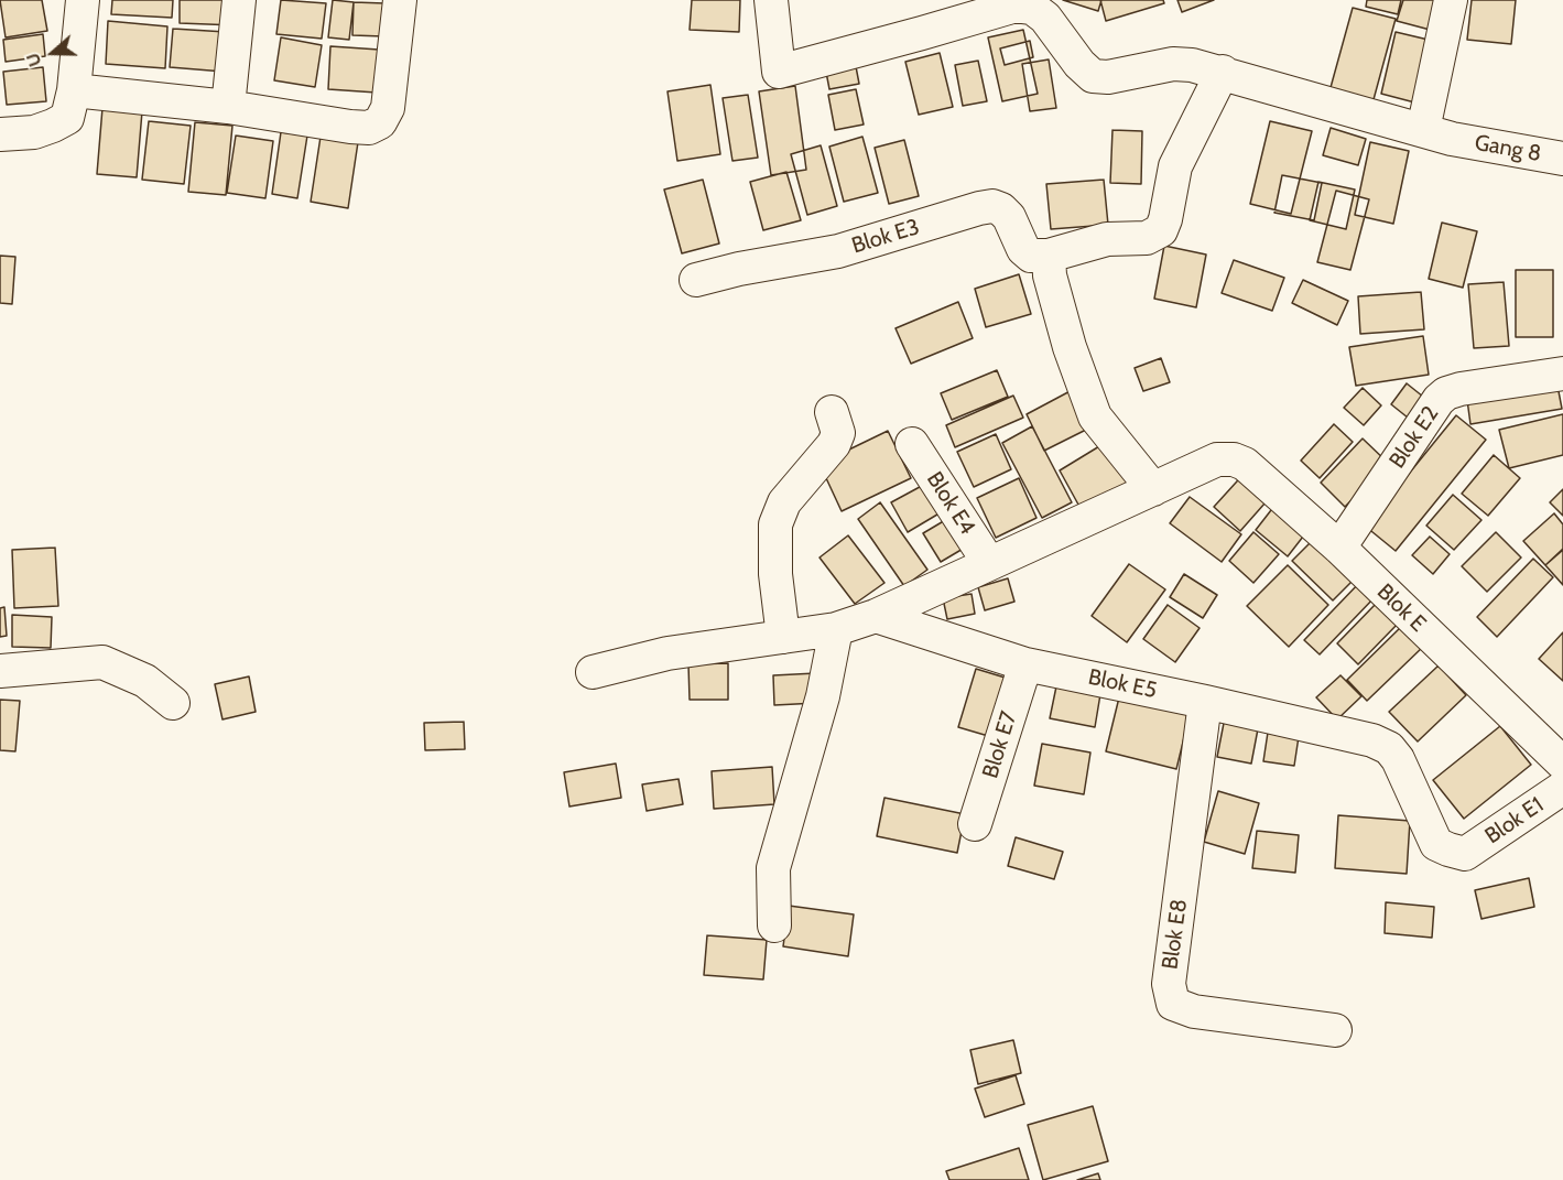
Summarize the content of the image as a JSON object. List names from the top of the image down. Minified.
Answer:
{"streets":{"street":["Gang 8","Blok E3","Blok E2","Blok E4","Blok E","Blok E5","Blok E7","Blok E1","Blok E8"]},"crossings":[["Blok E2","Blok E"],["Blok E5","Blok E7"],["Blok E5","Blok E1"],["Blok E5","Blok E8"]],"north":"left"}
